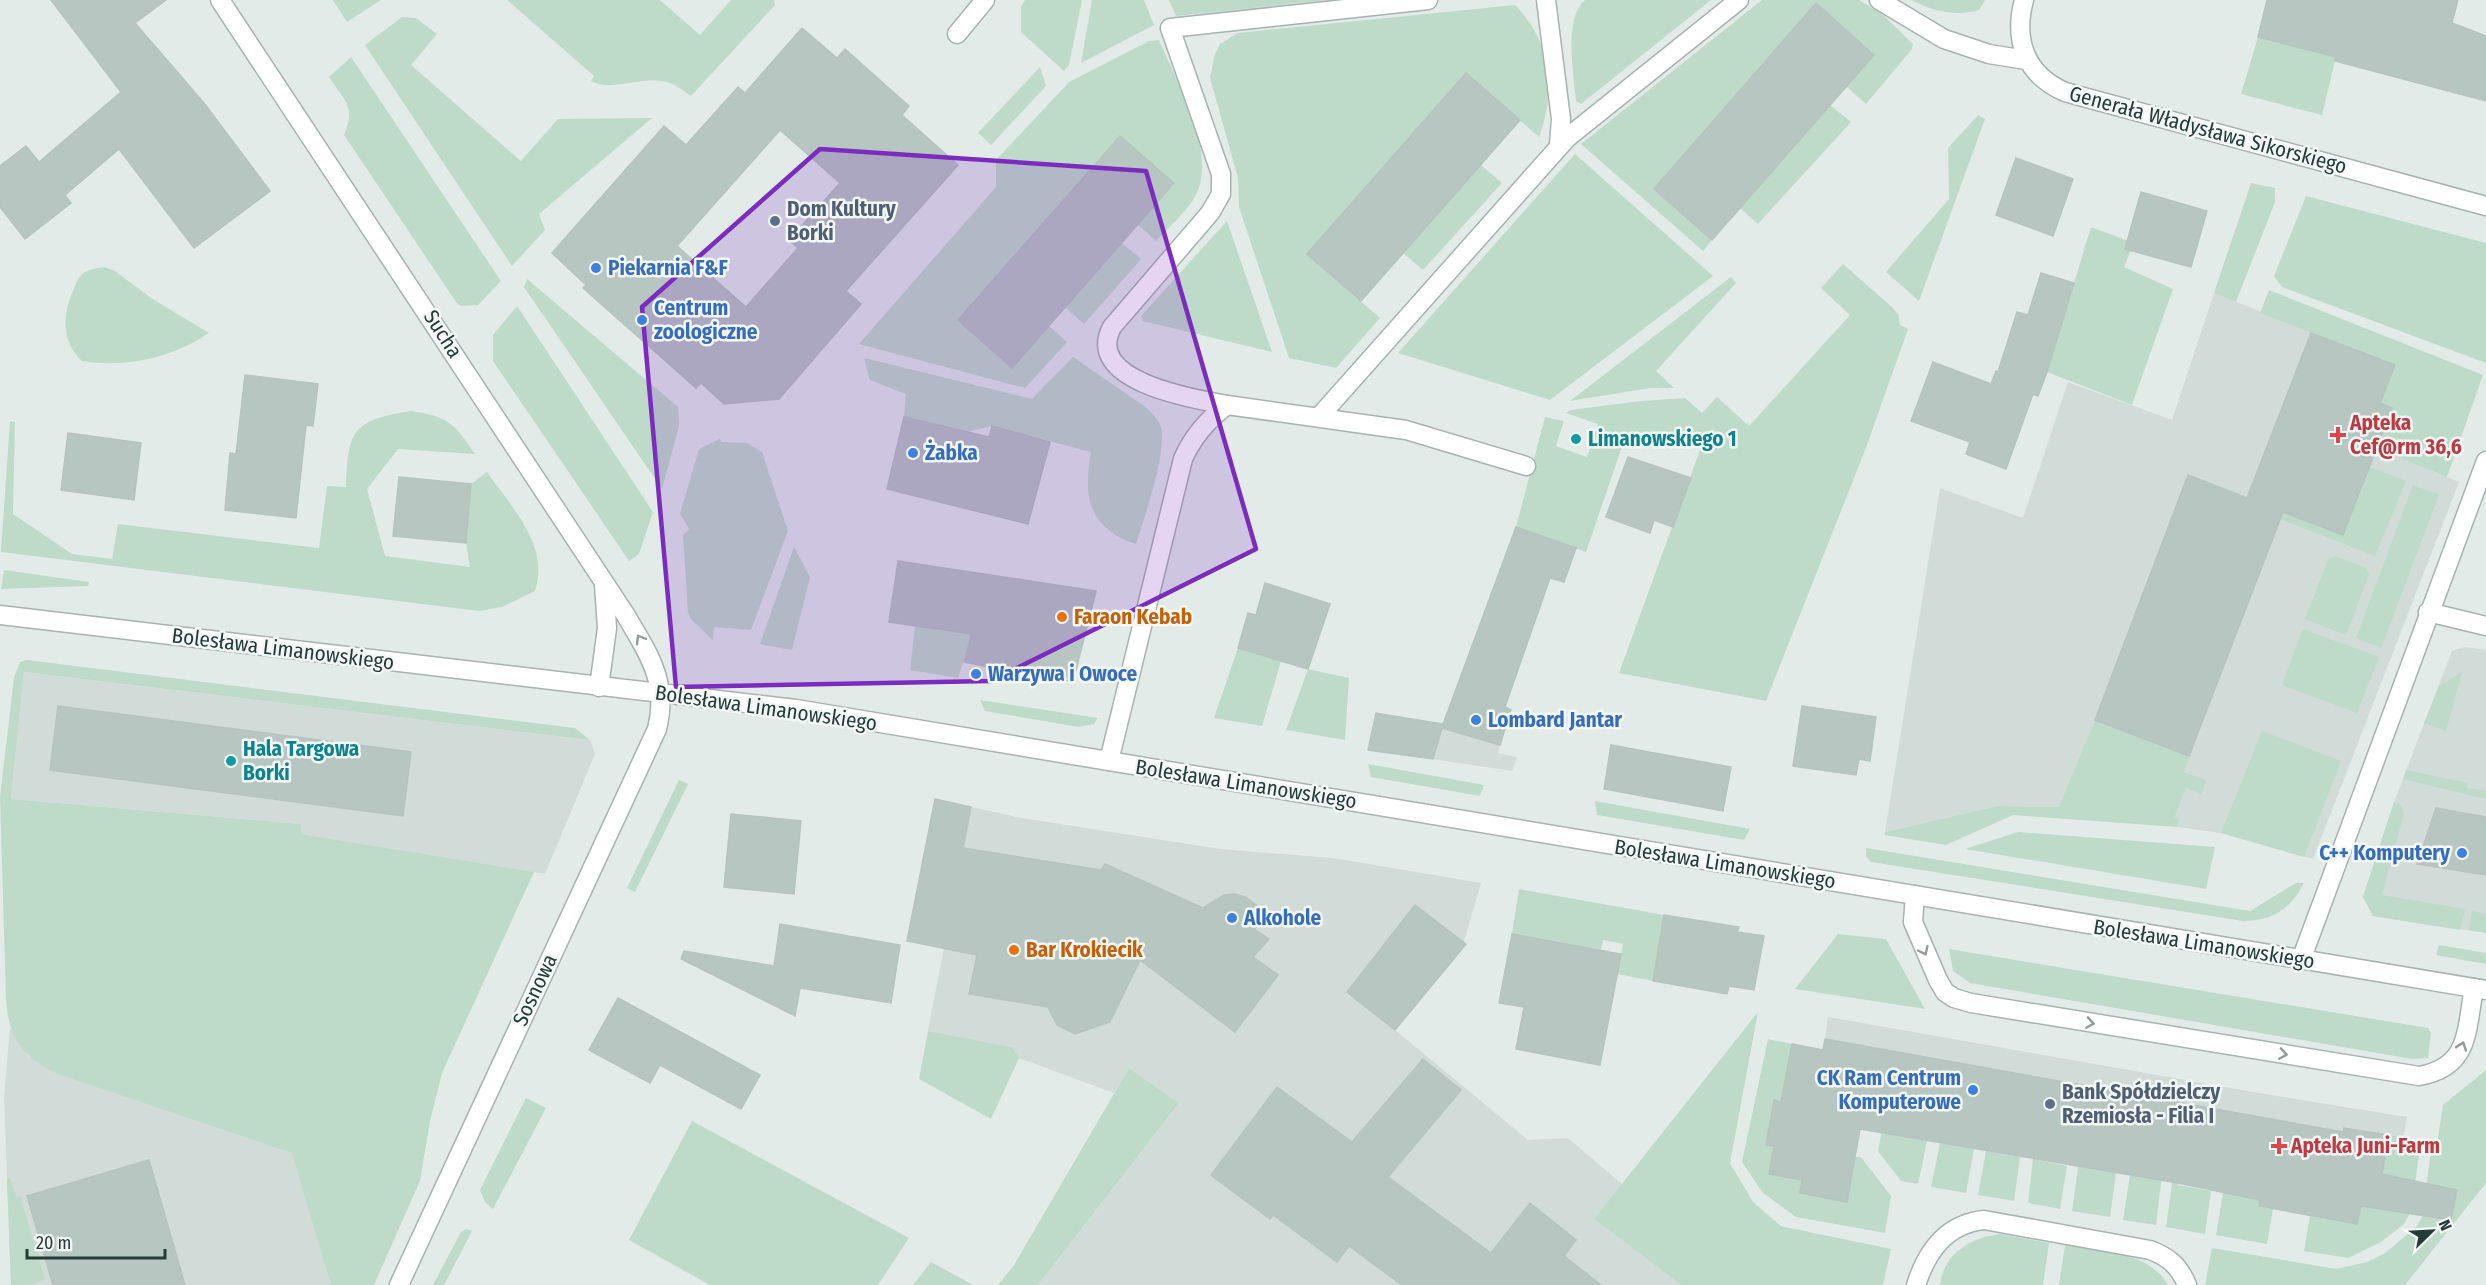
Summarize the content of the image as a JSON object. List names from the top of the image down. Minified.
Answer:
{"streets":{"street":["Generała Władysława Sikorskiego","Sucha","Bolesława Limanowskiego","Sosnowa"]},"crossings":[["Sucha","Bolesława Limanowskiego"],["Bolesława Limanowskiego","Sosnowa"]],"places":{"other":["Dom Kultury Borki","Piekarnia F&F","Centrum zoologiczne","Limanowskiego 1","Żabka","Faraon Kebab","Warzywa i Owoce","Lombard Jantar","Hala Targowa Borki","C++ Komputery","Alkohole","Bar Krokiecik","CK Ram Centrum Komputerowe","Bank Spółdzielczy Rzemiosła - Filia I"],"health":["Apteka Cef@rm 36,6","Apteka Juni-Farm"]},"scale_bar":"20 m","north":"top right"}
